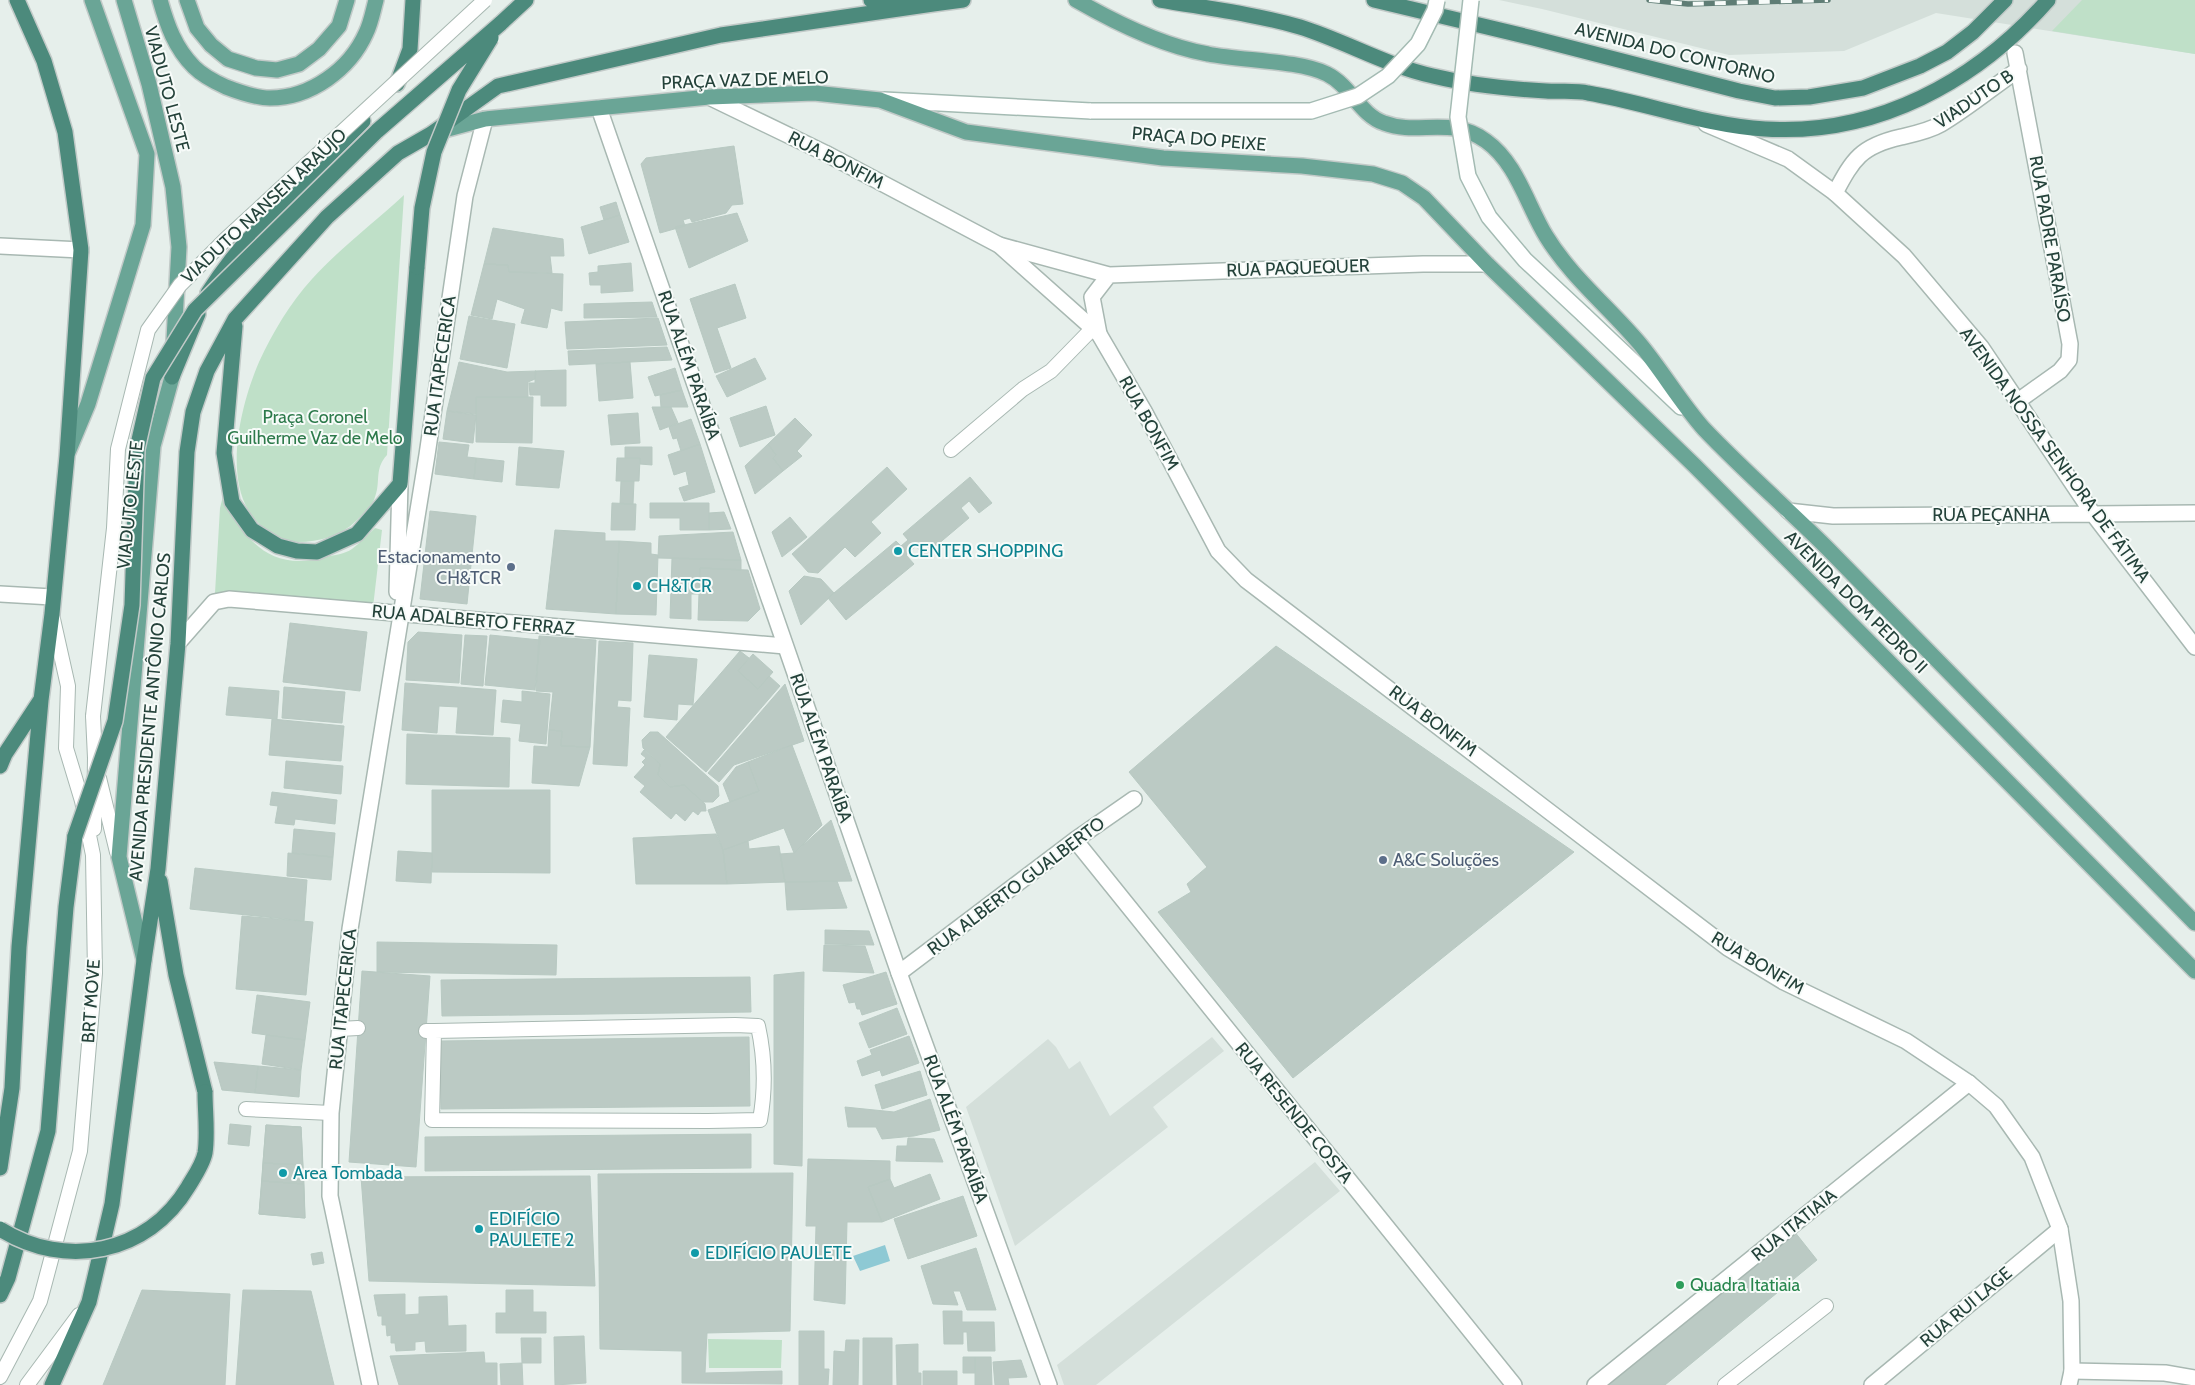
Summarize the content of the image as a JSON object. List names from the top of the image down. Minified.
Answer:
{"streets":{"highway":["AVENIDA DO CONTORNO","AVENIDA PRESIDENTE ANTÔNIO CARLOS"],"main road":["PRAÇA VAZ DE MELO","VIADUTO LESTE","PRAÇA DO PEIXE","AVENIDA DOM PEDRO II"],"street":["VIADUTO B","RUA BONFIM","RUA PADRE PARAÍSO","RUA PAQUEQUER","RUA ALÉM PARAÍBA","RUA ITAPECERICA","AVENIDA NOSSA SENHORA DE FÁTIMA","RUA PEÇANHA","RUA ADALBERTO FERRAZ","RUA ALBERTO GUALBERTO","RUA RESENDE COSTA","RUA ITATIAIA","RUA RUI LAGE"],"lane":["VIADUTO NANSEN ARAÚJO","BRT MOVE"]},"crossings":[["PRAÇA VAZ DE MELO","PRAÇA DO PEIXE"],["PRAÇA VAZ DE MELO","RUA BONFIM"],["PRAÇA VAZ DE MELO","RUA ALÉM PARAÍBA"],["PRAÇA VAZ DE MELO","RUA ITAPECERICA"],["PRAÇA VAZ DE MELO","AVENIDA PRESIDENTE ANTÔNIO CARLOS"],["VIADUTO LESTE","VIADUTO NANSEN ARAÚJO"],["VIADUTO LESTE","AVENIDA PRESIDENTE ANTÔNIO CARLOS"],["VIADUTO B","RUA PADRE PARAÍSO"],["VIADUTO B","AVENIDA NOSSA SENHORA DE FÁTIMA"],["PRAÇA DO PEIXE","RUA PAQUEQUER"],["PRAÇA DO PEIXE","AVENIDA DOM PEDRO II"],["RUA BONFIM","RUA PAQUEQUER"],["RUA BONFIM","RUA ITATIAIA"],["RUA BONFIM","RUA RUI LAGE"],["VIADUTO NANSEN ARAÚJO","BRT MOVE"],["RUA PADRE PARAÍSO","AVENIDA NOSSA SENHORA DE FÁTIMA"],["RUA PAQUEQUER","AVENIDA DOM PEDRO II"],["RUA ALÉM PARAÍBA","RUA ADALBERTO FERRAZ"],["RUA ALÉM PARAÍBA","RUA ALBERTO GUALBERTO"],["RUA ITAPECERICA","RUA ADALBERTO FERRAZ"],["AVENIDA NOSSA SENHORA DE FÁTIMA","RUA PEÇANHA"],["RUA PEÇANHA","AVENIDA DOM PEDRO II"],["RUA ADALBERTO FERRAZ","AVENIDA PRESIDENTE ANTÔNIO CARLOS"],["RUA ALBERTO GUALBERTO","RUA RESENDE COSTA"]],"parks":["Praça Coronel Guilherme Vaz de Melo"],"places":["CENTER SHOPPING","Estacionamento CH&TCR","CH&TCR","A&C Soluções","Area Tombada","EDIFÍCIO PAULETE 2","EDIFÍCIO PAULETE","Quadra Itatiaia"]}
